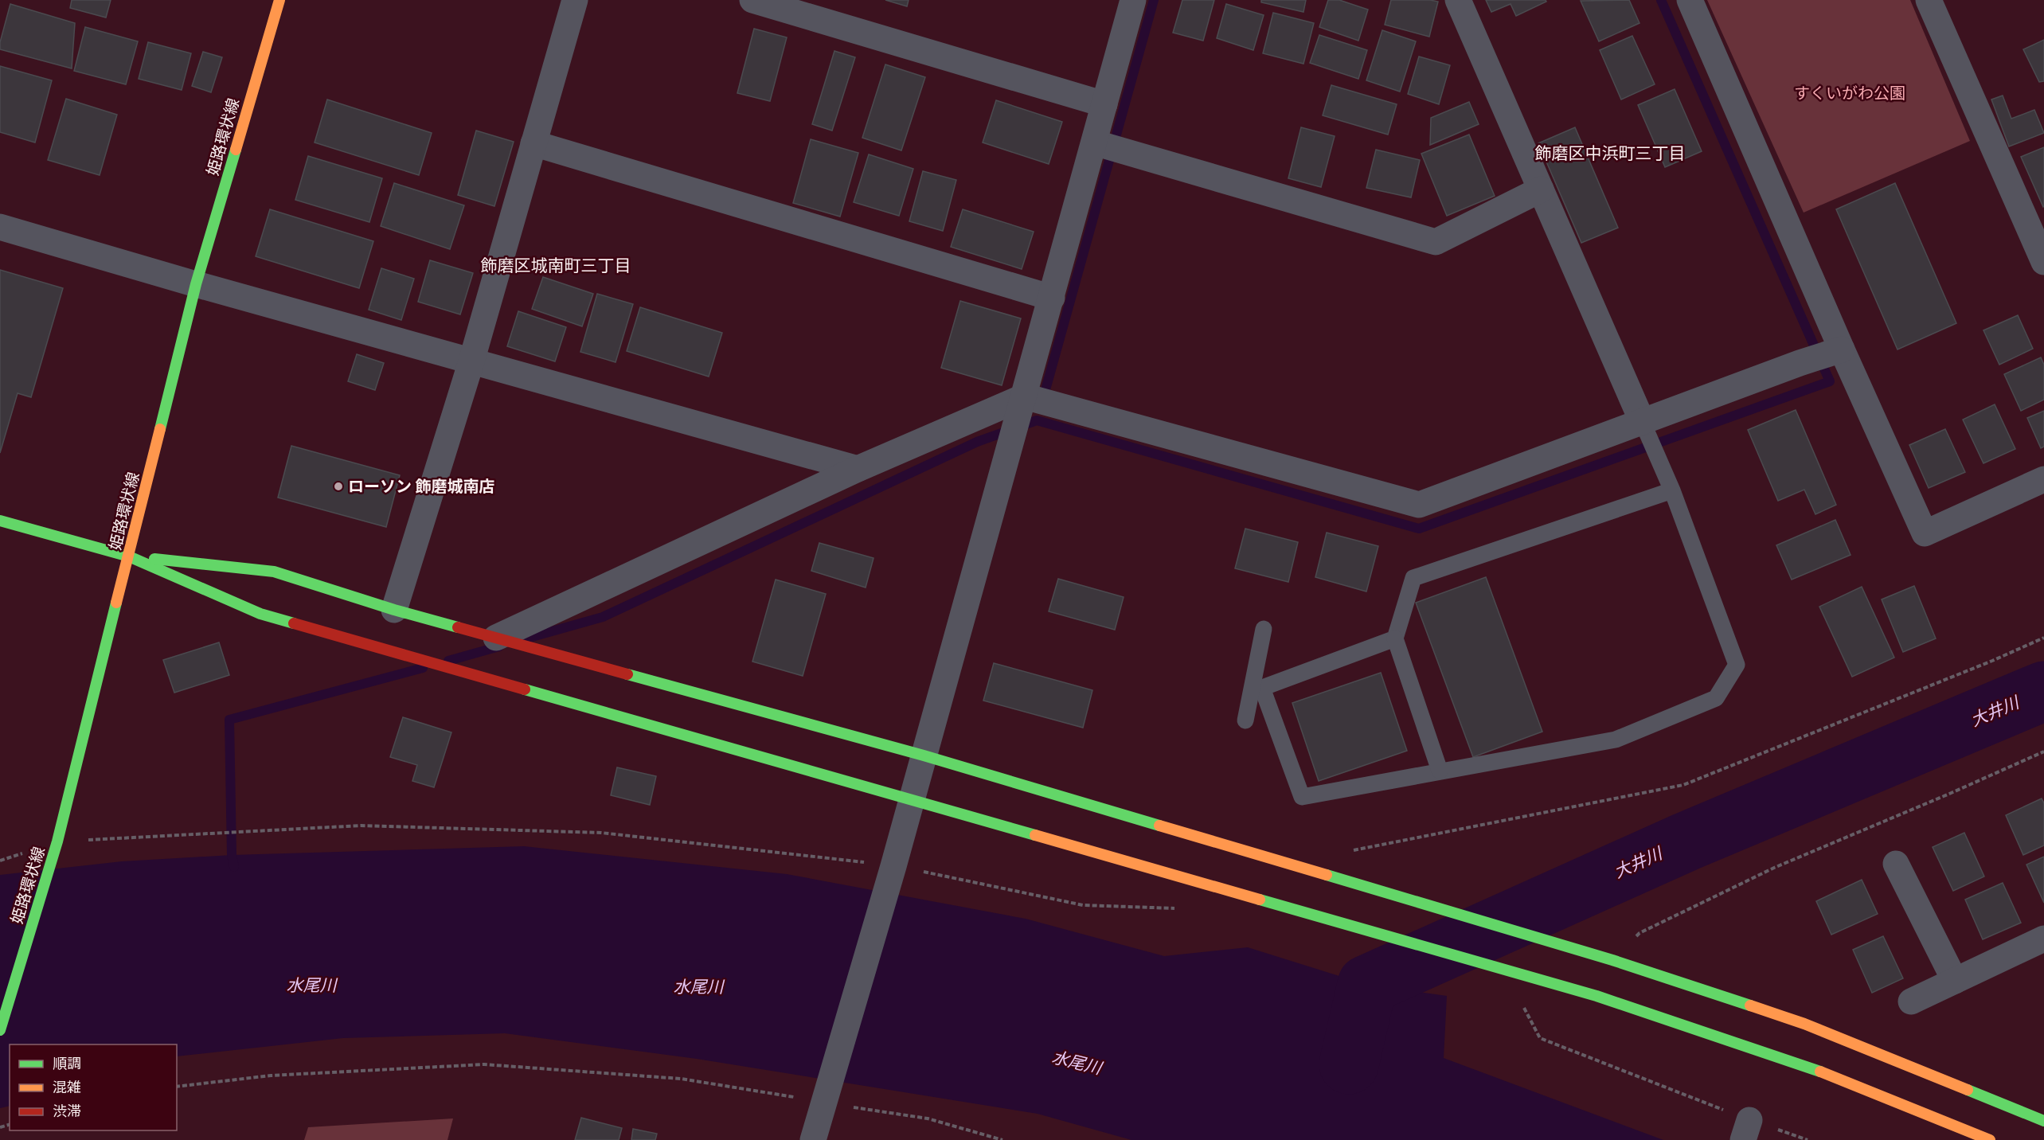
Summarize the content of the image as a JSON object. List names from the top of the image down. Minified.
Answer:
{"streets":{"street":["姫路環状線"]},"districts":["飾磨区中浜町三丁目","飾磨区城南町三丁目"],"water":["大井川","水尾川"],"parks":["すくいがわ公園"],"places":["ローソン 飾磨城南店"],"legend":["順調","混雑","渋滞"]}
